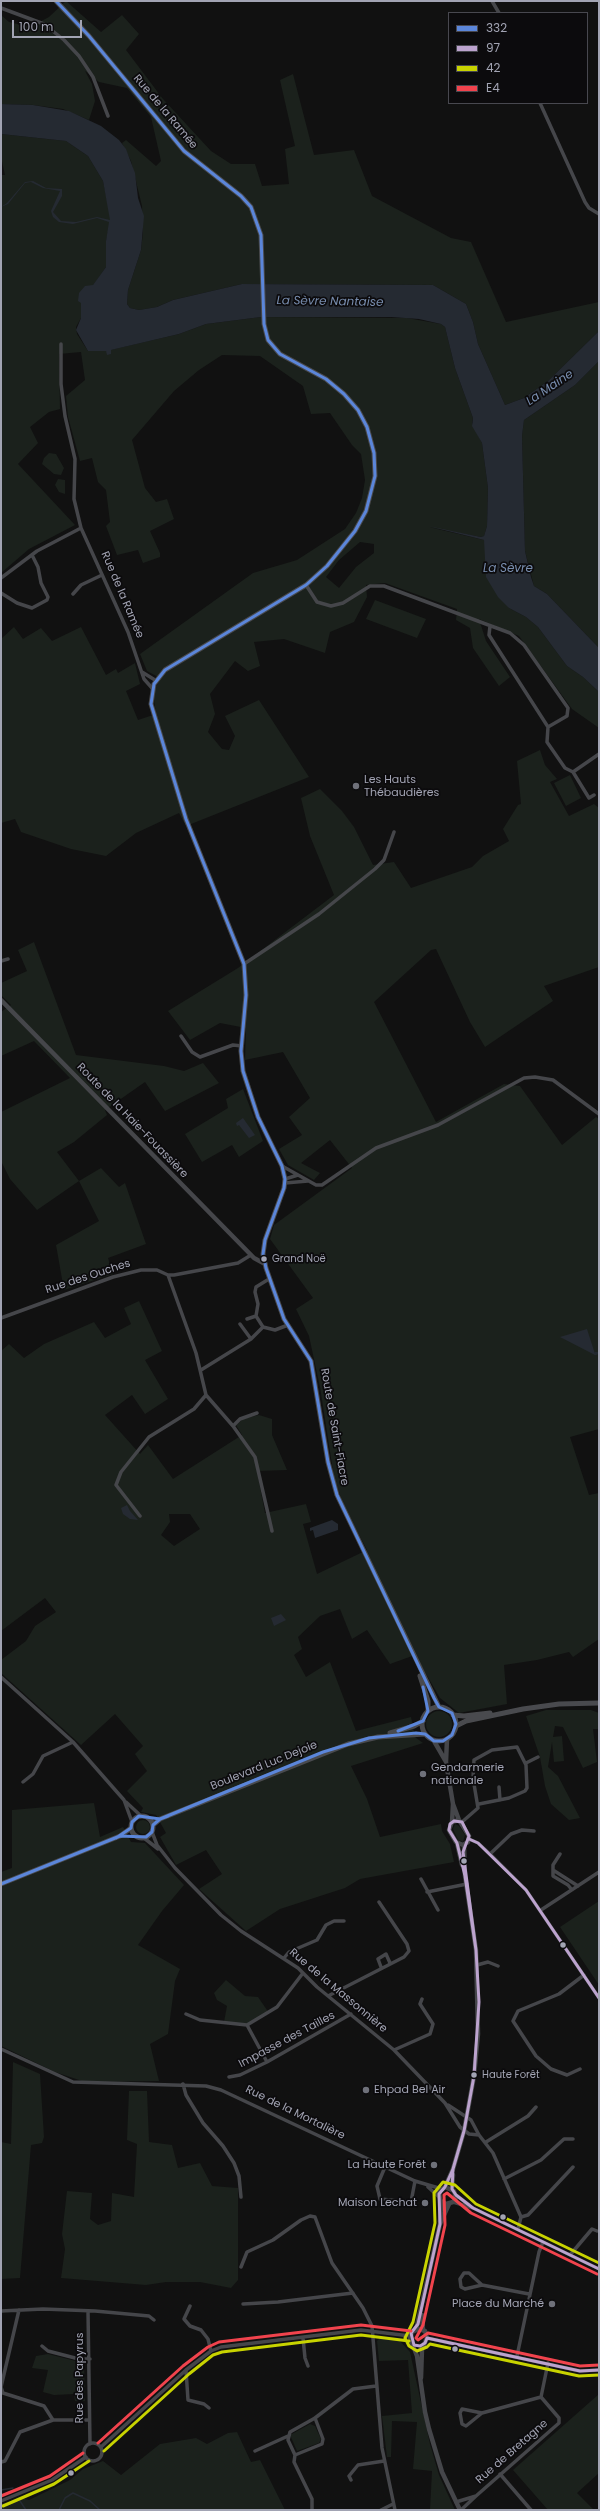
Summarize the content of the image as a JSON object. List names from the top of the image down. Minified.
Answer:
{"streets":{"main road":["Rue de la Ramée","Route de Saint-Fiacre","Boulevard Luc Dejoie"],"street":["Route de la Haie-Fouassière","Rue des Ouches","Rue de la Massonnière","Impasse des Tailles","Rue de la Mortalière","Rue des Papyrus","Rue de Bretagne"]},"crossings":[["Route de la Haie-Fouassière","Rue des Ouches"],["Route de la Haie-Fouassière","Route de Saint-Fiacre"],["Route de Saint-Fiacre","Boulevard Luc Dejoie"],["Boulevard Luc Dejoie","Rue de la Massonnière"],["Rue de la Massonnière","Impasse des Tailles"]],"water":["La Sèvre Nantaise","La Maine","La Sèvre"],"places":["Les Hauts Thébaudières","Grand Noë","Gendarmerie nationale","Haute Forêt","Ehpad Bel Air","La Haute Forêt","Maison Lechat","Place du Marché"],"lines":["transit line 332","transit line 97","transit line 42","transit line E4"],"legend":["332","97","42","E4"],"scale_bar":"100 m"}
